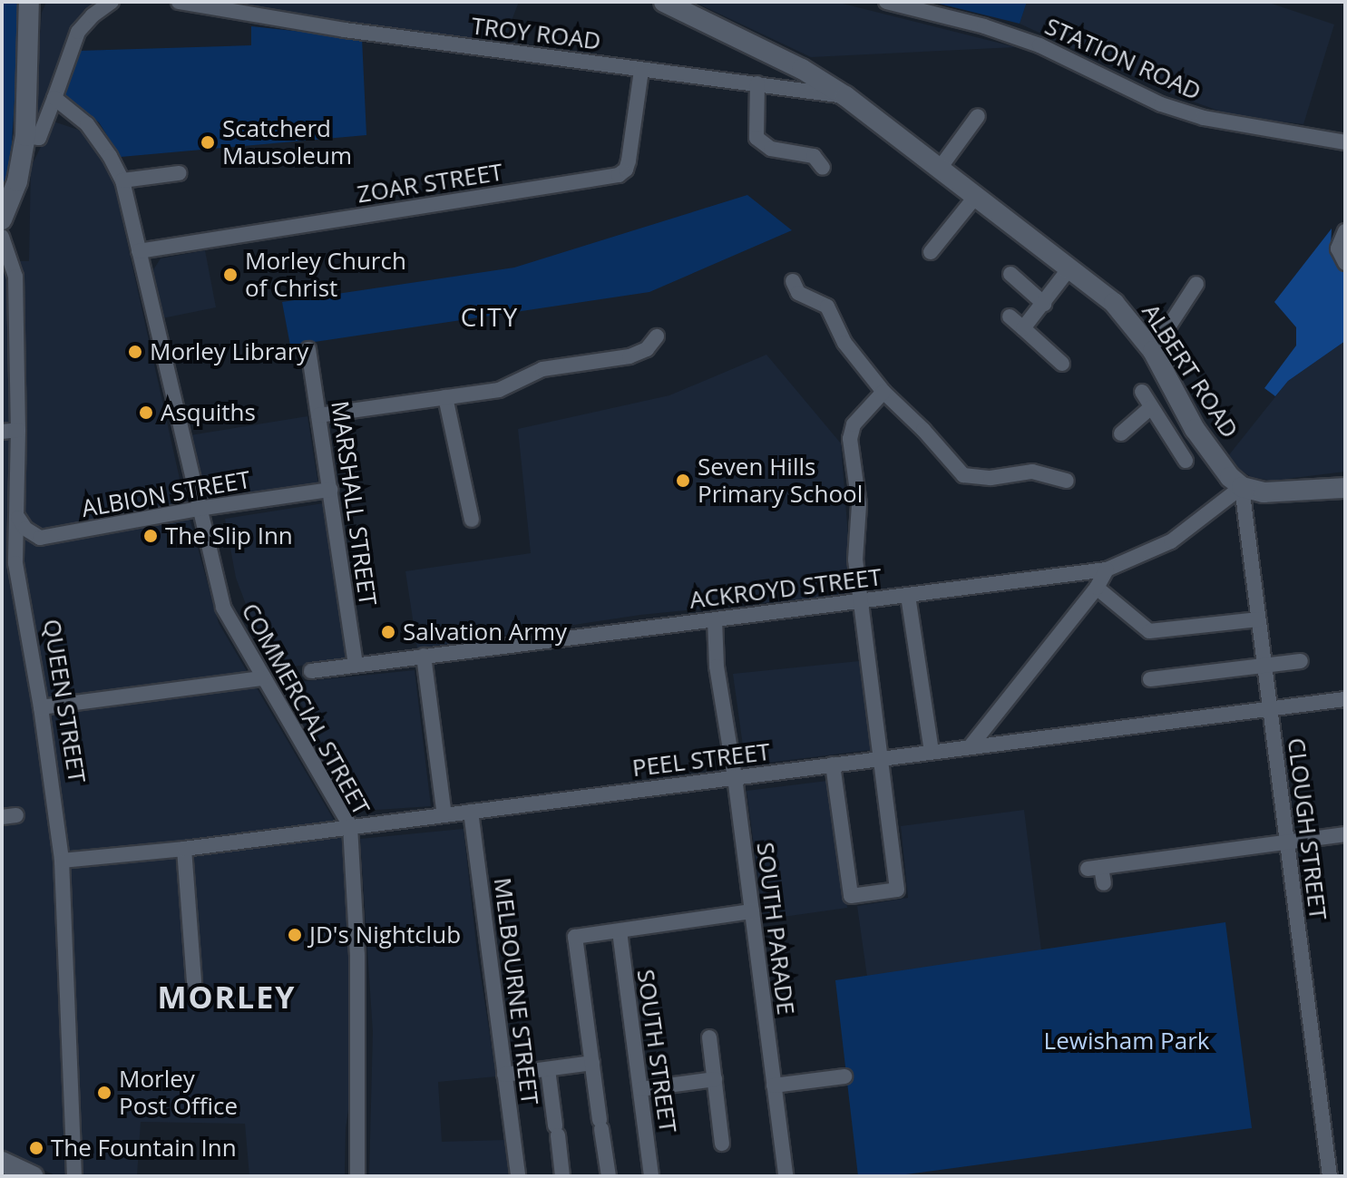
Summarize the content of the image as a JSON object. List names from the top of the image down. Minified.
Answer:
{"streets":{"street":["TROY ROAD","STATION ROAD","ZOAR STREET","ALBERT ROAD","ALBION STREET","MARSHALL STREET","ACKROYD STREET","QUEEN STREET","COMMERCIAL STREET","PEEL STREET","CLOUGH STREET","SOUTH PARADE","MELBOURNE STREET","SOUTH STREET"]},"crossings":[["TROY ROAD","ZOAR STREET"],["TROY ROAD","ALBERT ROAD"],["ZOAR STREET","COMMERCIAL STREET"],["ALBERT ROAD","ACKROYD STREET"],["ALBERT ROAD","CLOUGH STREET"],["ALBION STREET","MARSHALL STREET"],["ALBION STREET","QUEEN STREET"],["ALBION STREET","COMMERCIAL STREET"],["MARSHALL STREET","ACKROYD STREET"],["ACKROYD STREET","CLOUGH STREET"],["ACKROYD STREET","SOUTH PARADE"],["QUEEN STREET","PEEL STREET"],["COMMERCIAL STREET","PEEL STREET"],["PEEL STREET","CLOUGH STREET"],["PEEL STREET","SOUTH PARADE"],["PEEL STREET","MELBOURNE STREET"]],"districts":["CITY","MORLEY"],"parks":["Lewisham Park"],"places":["Scatcherd Mausoleum","Morley Church of Christ","Morley Library","Asquiths","Seven Hills Primary School","The Slip Inn","Salvation Army","JD's Nightclub","Morley Post Office","The Fountain Inn"]}
